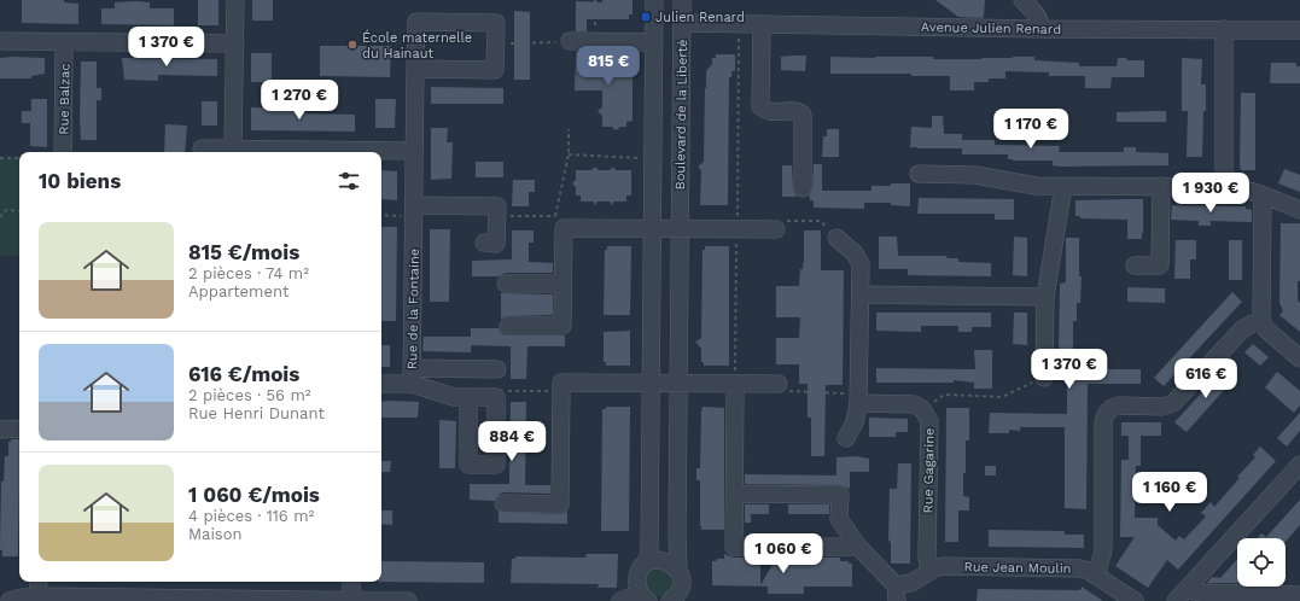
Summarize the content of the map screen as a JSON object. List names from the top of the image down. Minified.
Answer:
{"streets":{"street":["Avenue Julien Renard","Rue Balzac","Boulevard de la Liberté","Rue de la Fontaine","Rue Gagarine","Rue Jean Moulin"]},"crossings":[["Avenue Julien Renard","Boulevard de la Liberté"],["Rue Gagarine","Rue Jean Moulin"]],"places":{"transit":["Julien Renard"],"other":["École maternelle du Hainaut"]},"page":{"price":["1 370 €","815 €","1 270 €","1 170 €","1 930 €","1 370 €","616 €","884 €","1 160 €","1 060 €"],"heading":"10 biens","list":[{"name":"815 €/mois","note":"2 pièces · 74 m² · Appartement"},{"name":"616 €/mois","note":"2 pièces · 56 m² · Rue Henri Dunant"},{"name":"1 060 €/mois","note":"4 pièces · 116 m² · Maison"}]}}
